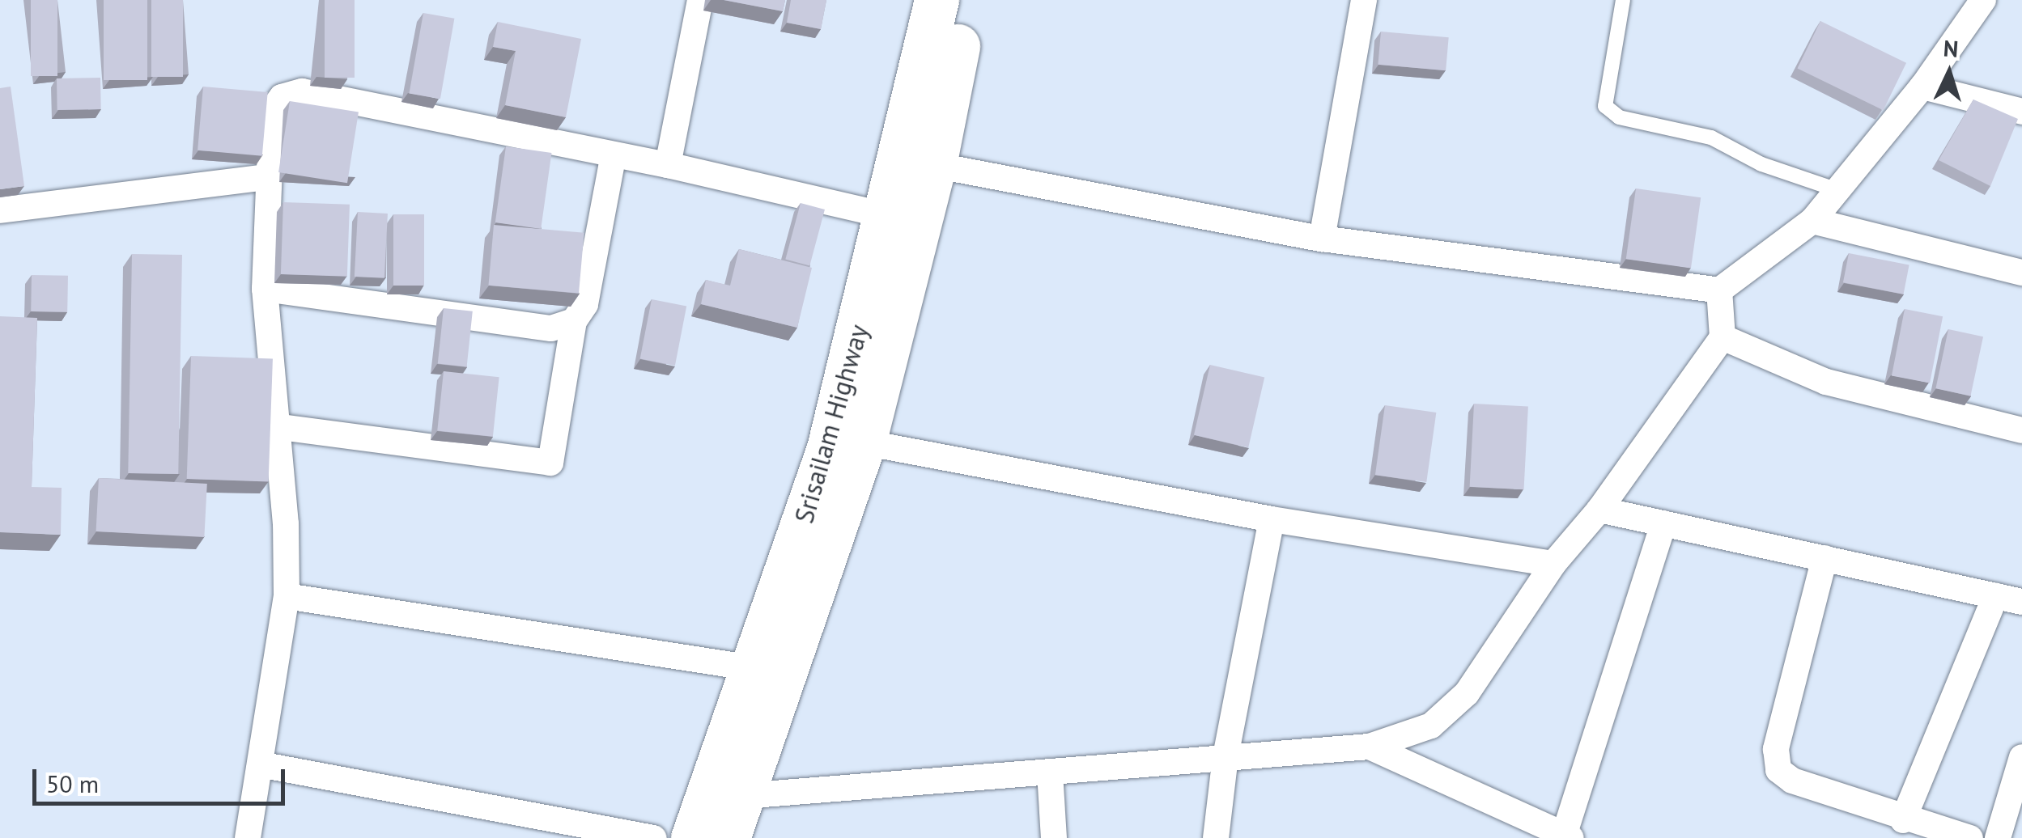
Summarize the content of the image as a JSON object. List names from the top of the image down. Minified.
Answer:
{"streets":{"highway":["Srisailam Highway"]},"scale_bar":"50 m","north":"top"}
